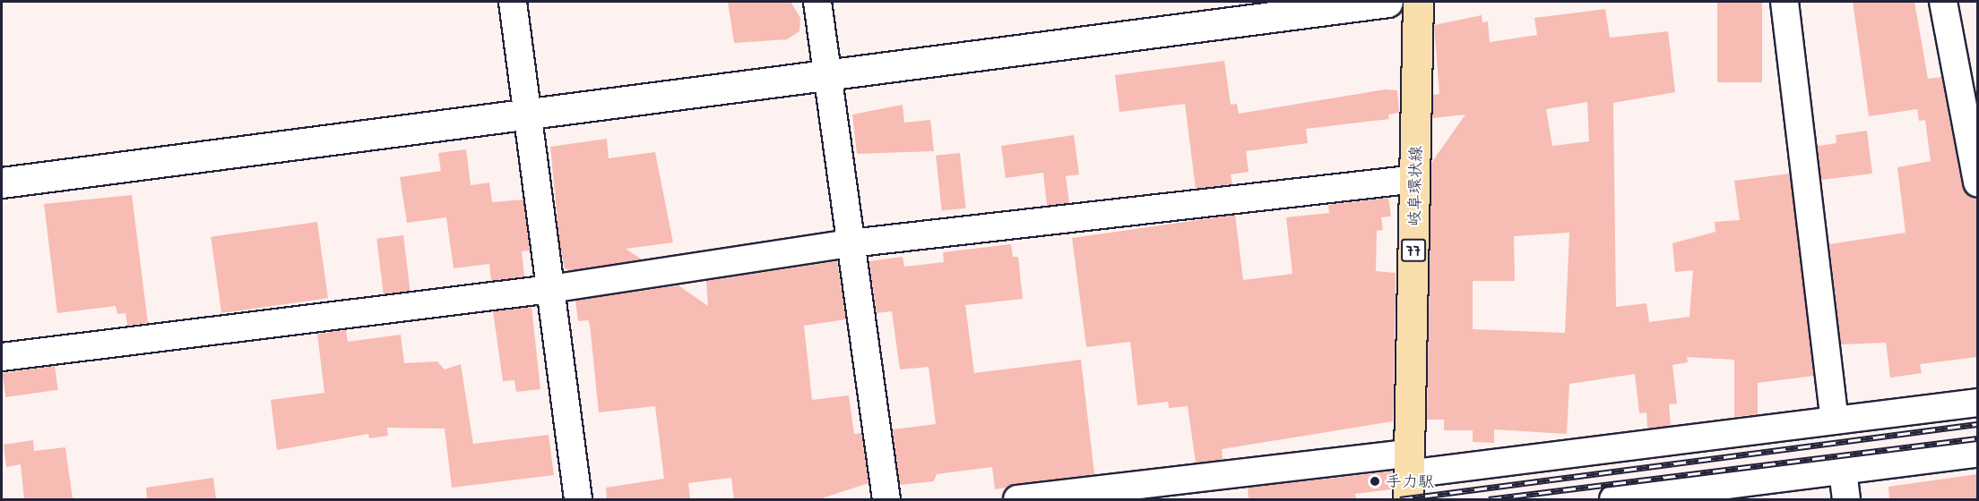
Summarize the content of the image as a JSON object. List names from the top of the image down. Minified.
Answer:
{"streets":{"main road":["岐阜環状線","77"]},"places":["手力駅"]}
